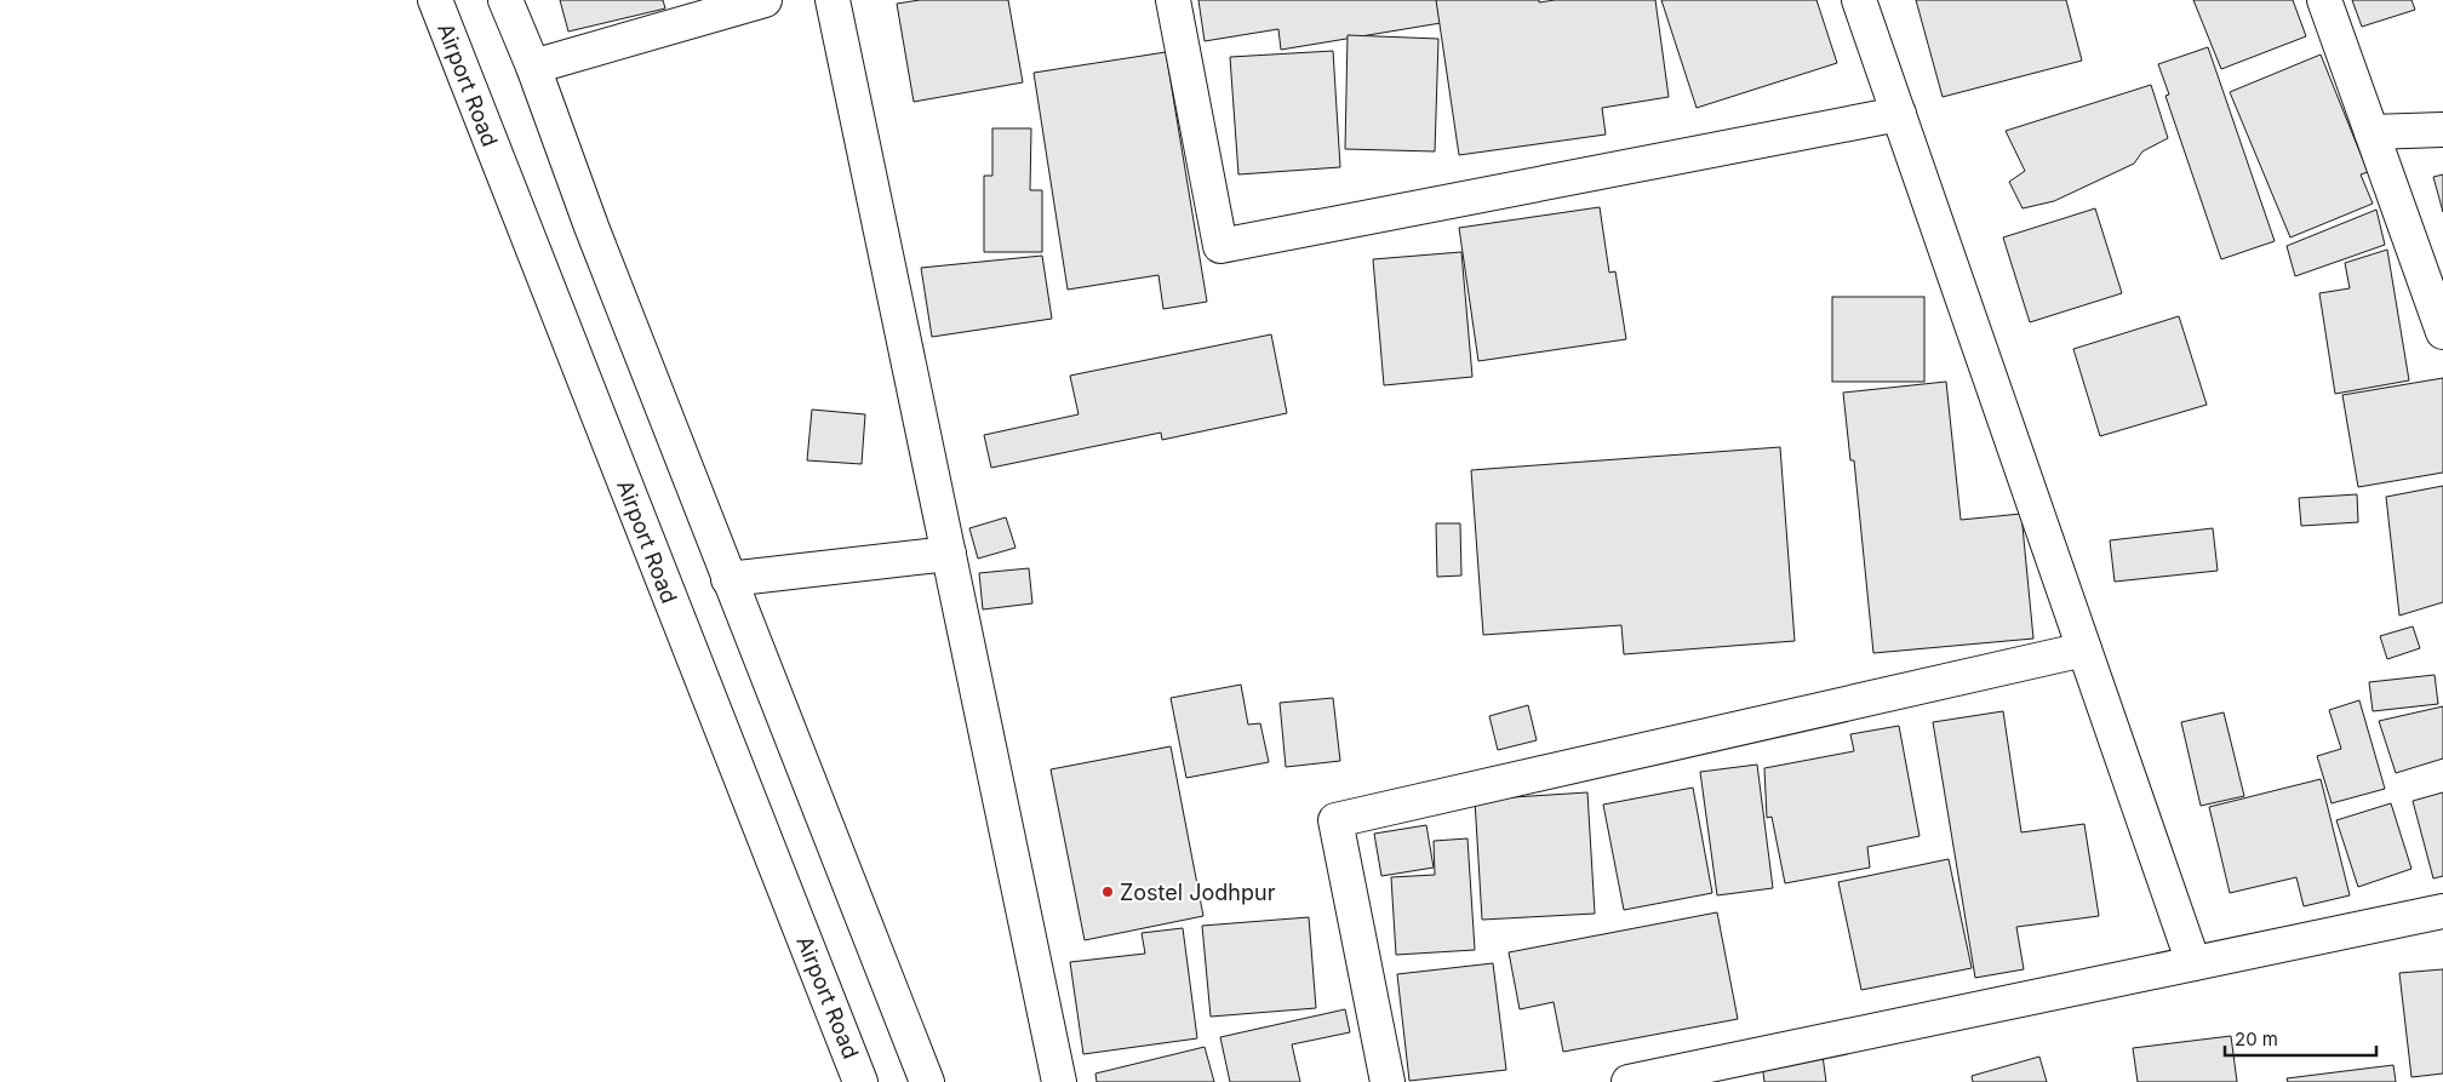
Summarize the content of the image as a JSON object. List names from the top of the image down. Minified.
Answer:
{"streets":{"street":["Airport Road"]},"places":["Zostel Jodhpur"],"scale_bar":"20 m"}
